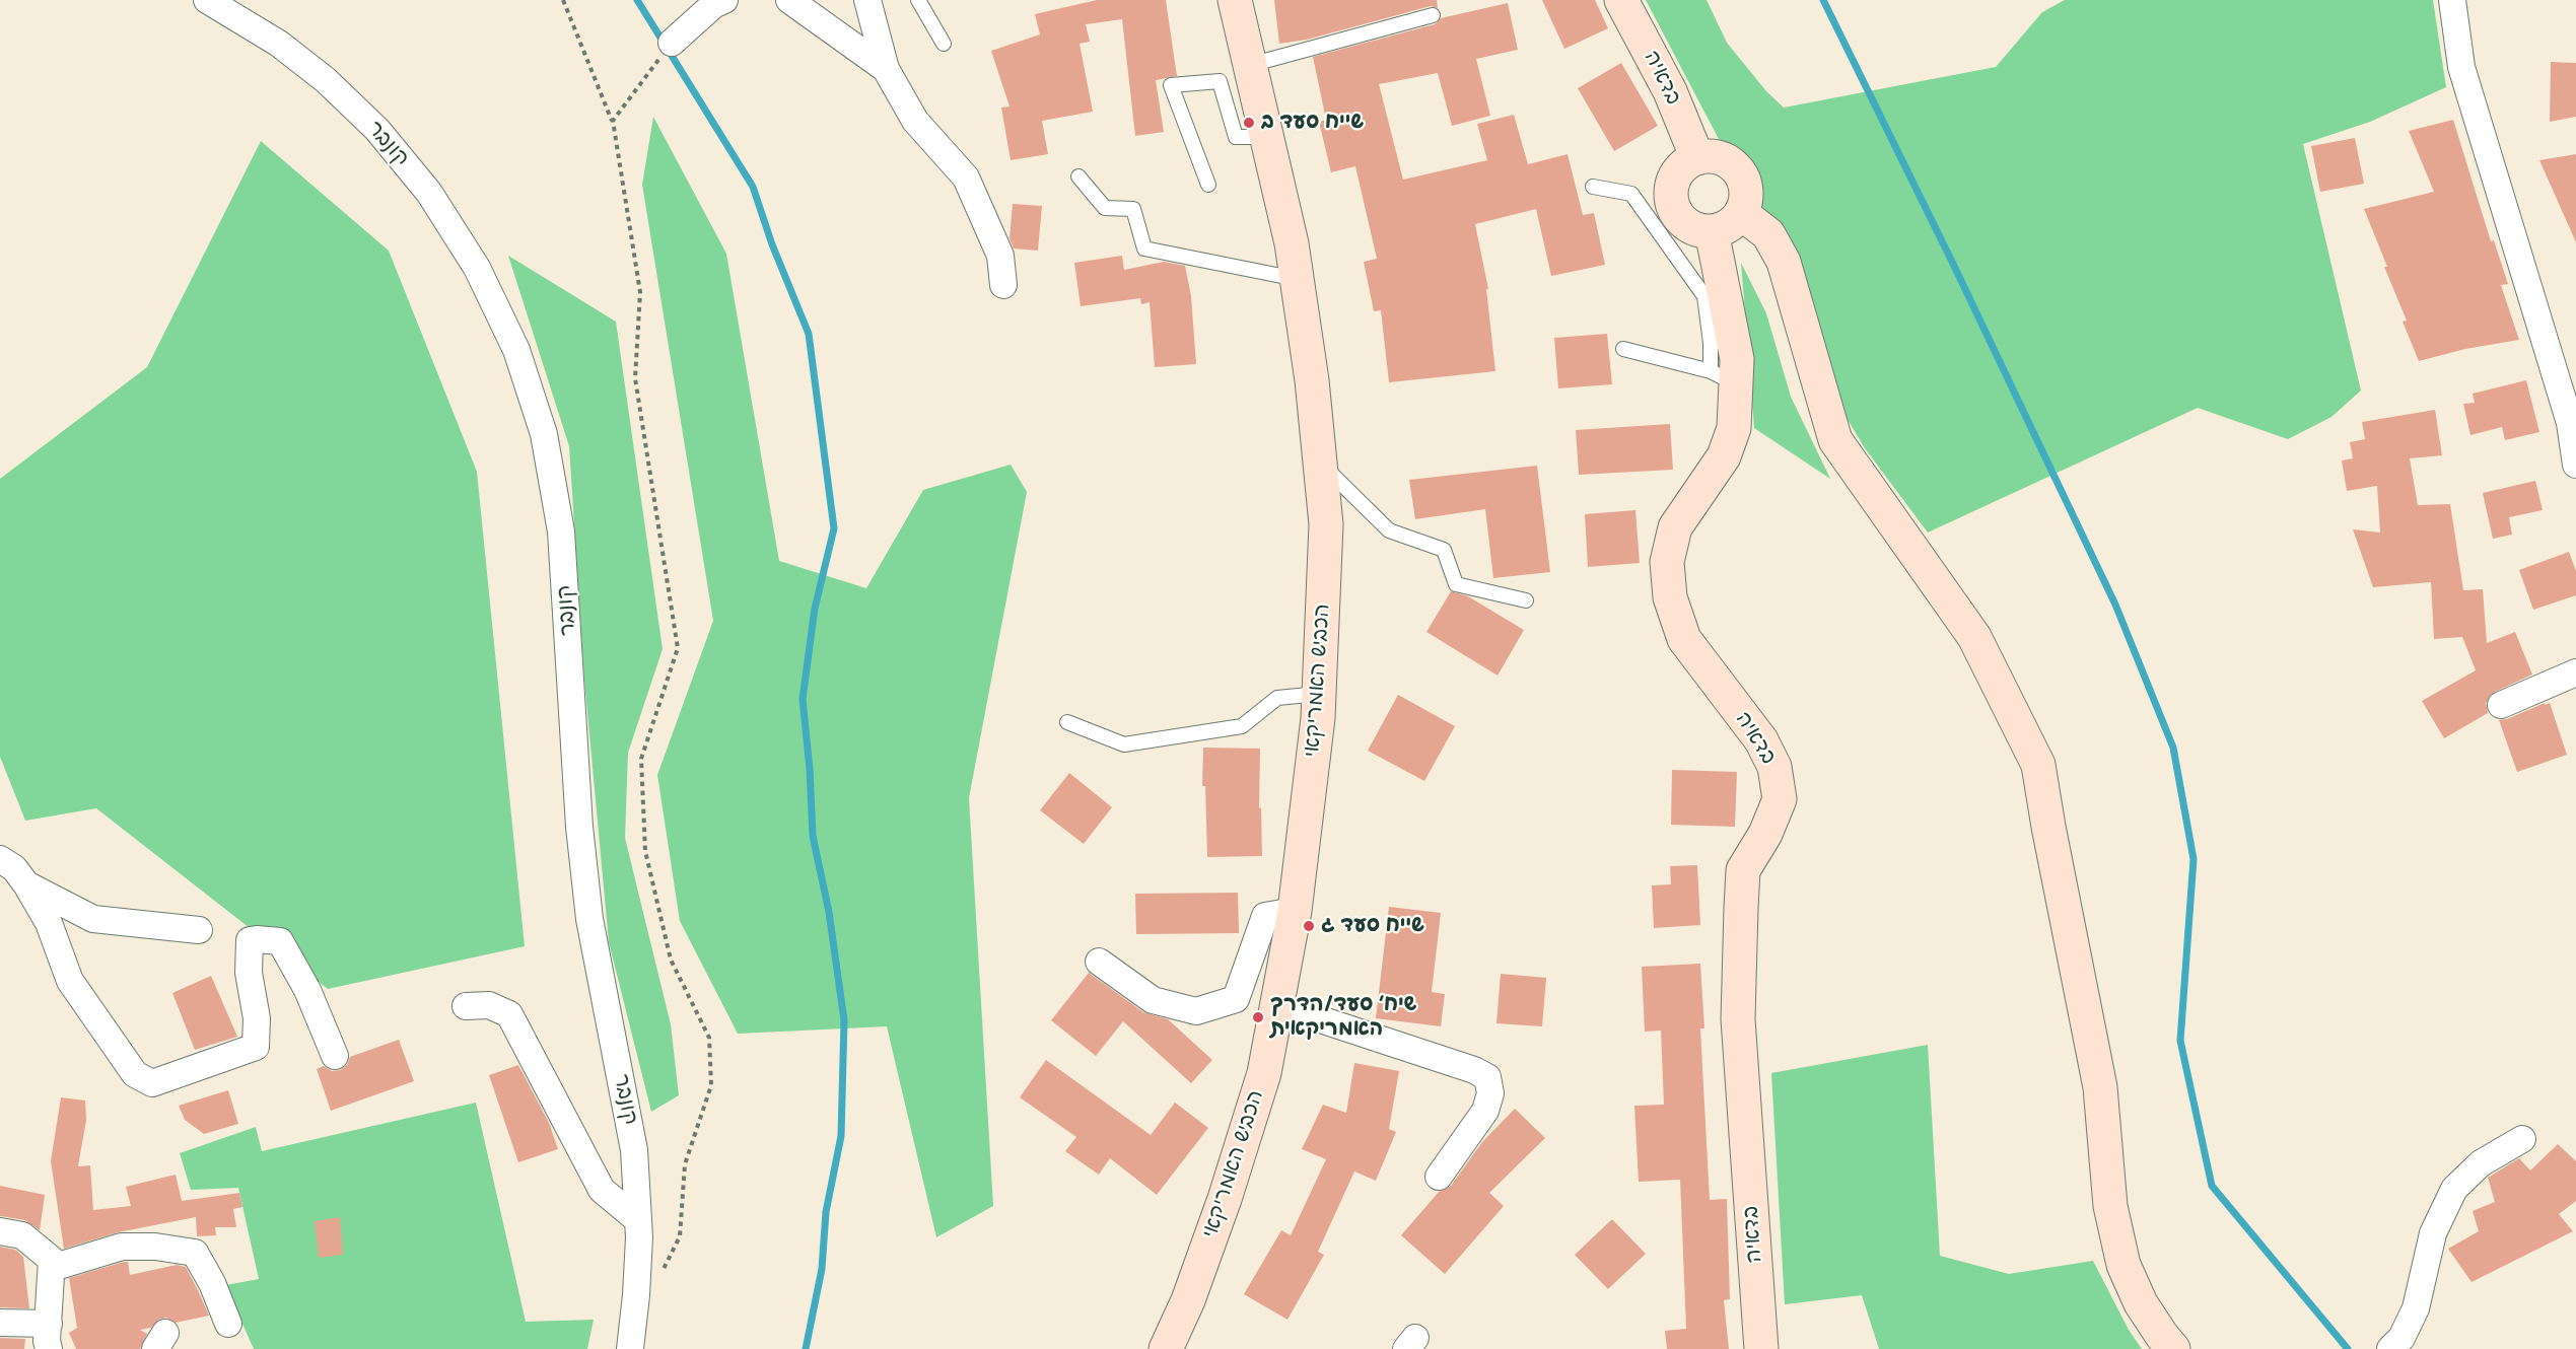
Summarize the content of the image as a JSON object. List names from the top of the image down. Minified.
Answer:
{"streets":{"street":["בדאיה","קונבר","הכביש האמריקאי"]},"places":["שייח סעד ב","שייח סעד ג","שיח׳ סעד/הדרך האמריקאית"]}
